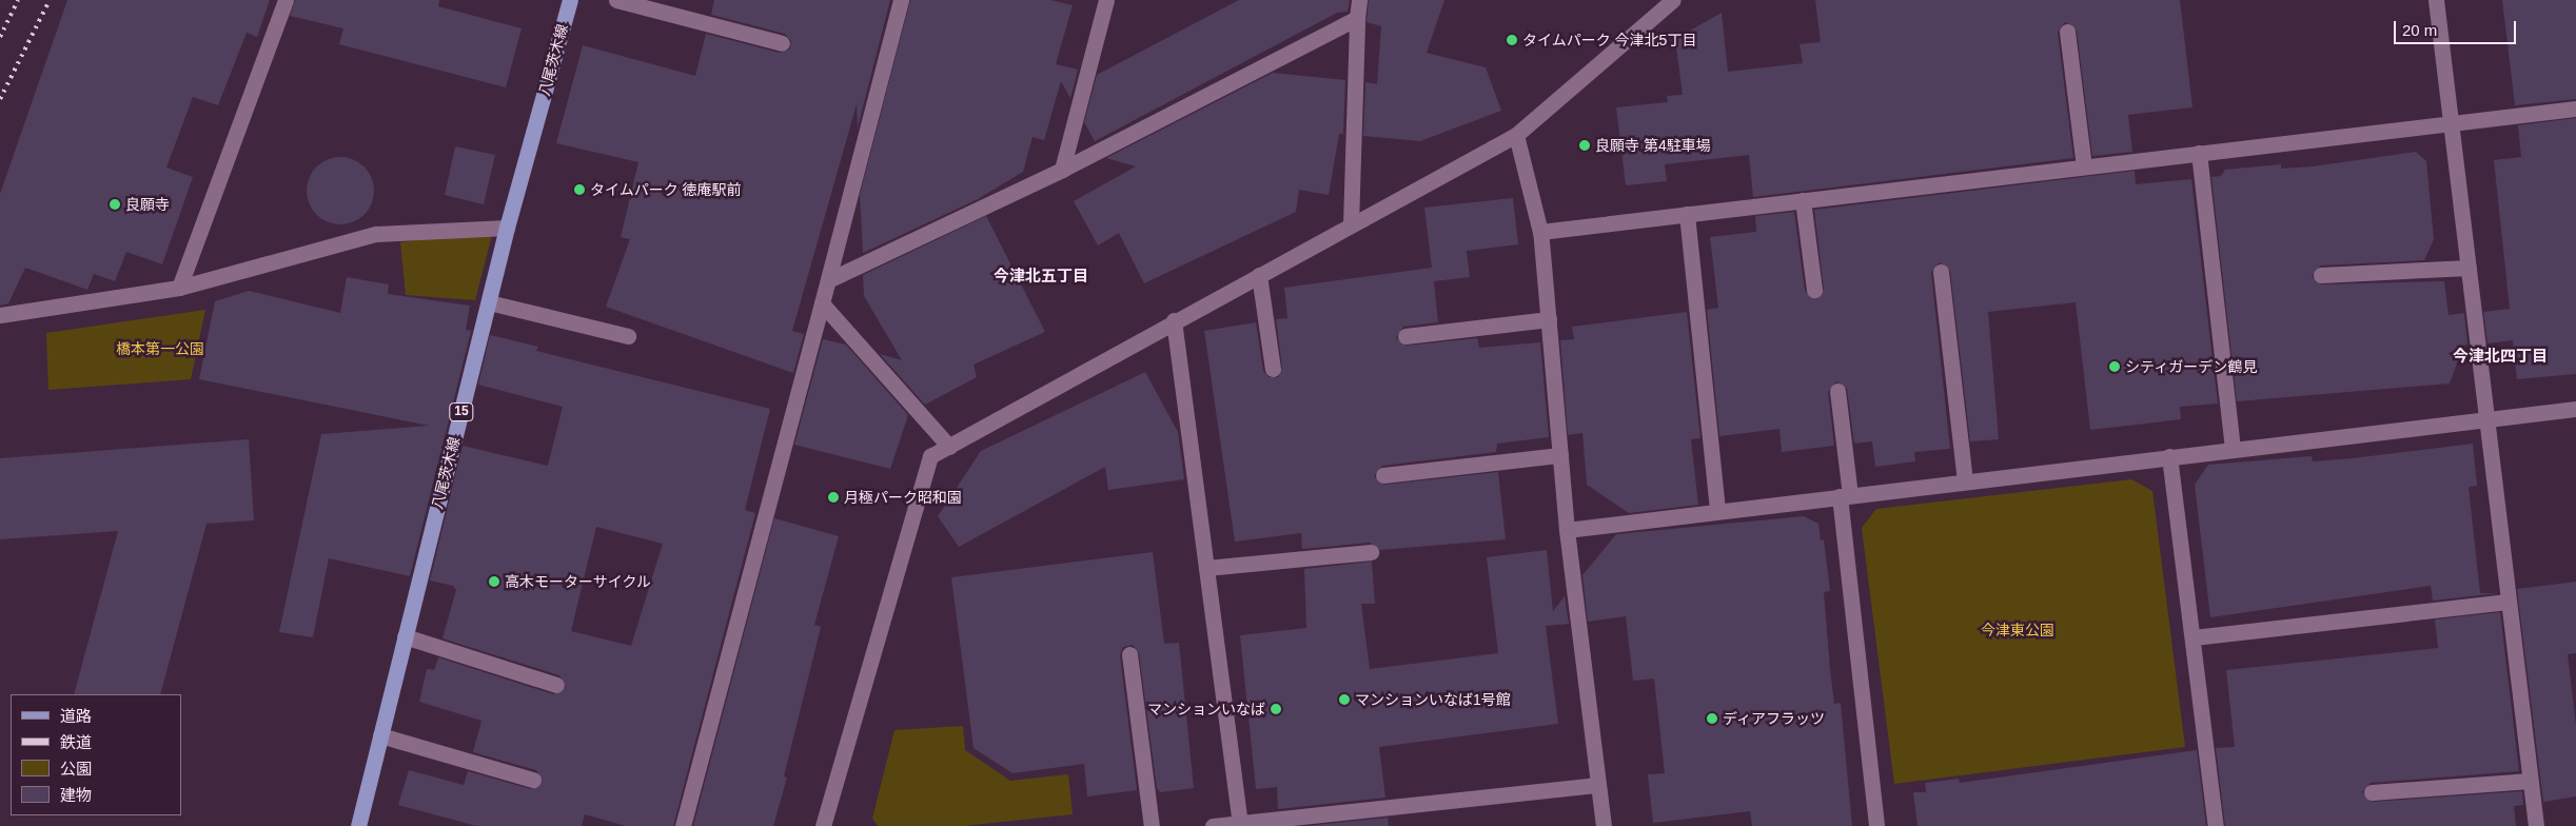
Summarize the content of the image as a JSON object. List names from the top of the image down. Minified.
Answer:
{"streets":{"main road":["八尾茨木線","15"]},"districts":["今津北五丁目","今津北四丁目"],"parks":["橋本第一公園","今津東公園"],"places":["タイムパーク 今津北5丁目","良願寺 第4駐車場","タイムパーク 徳庵駅前","良願寺","シティガーデン鶴見","月極パーク昭和園","高木モーターサイクル","マンションいなば1号館","マンションいなば","ディアフラッツ"],"legend":["道路","鉄道","公園","建物"],"scale_bar":"20 m"}
